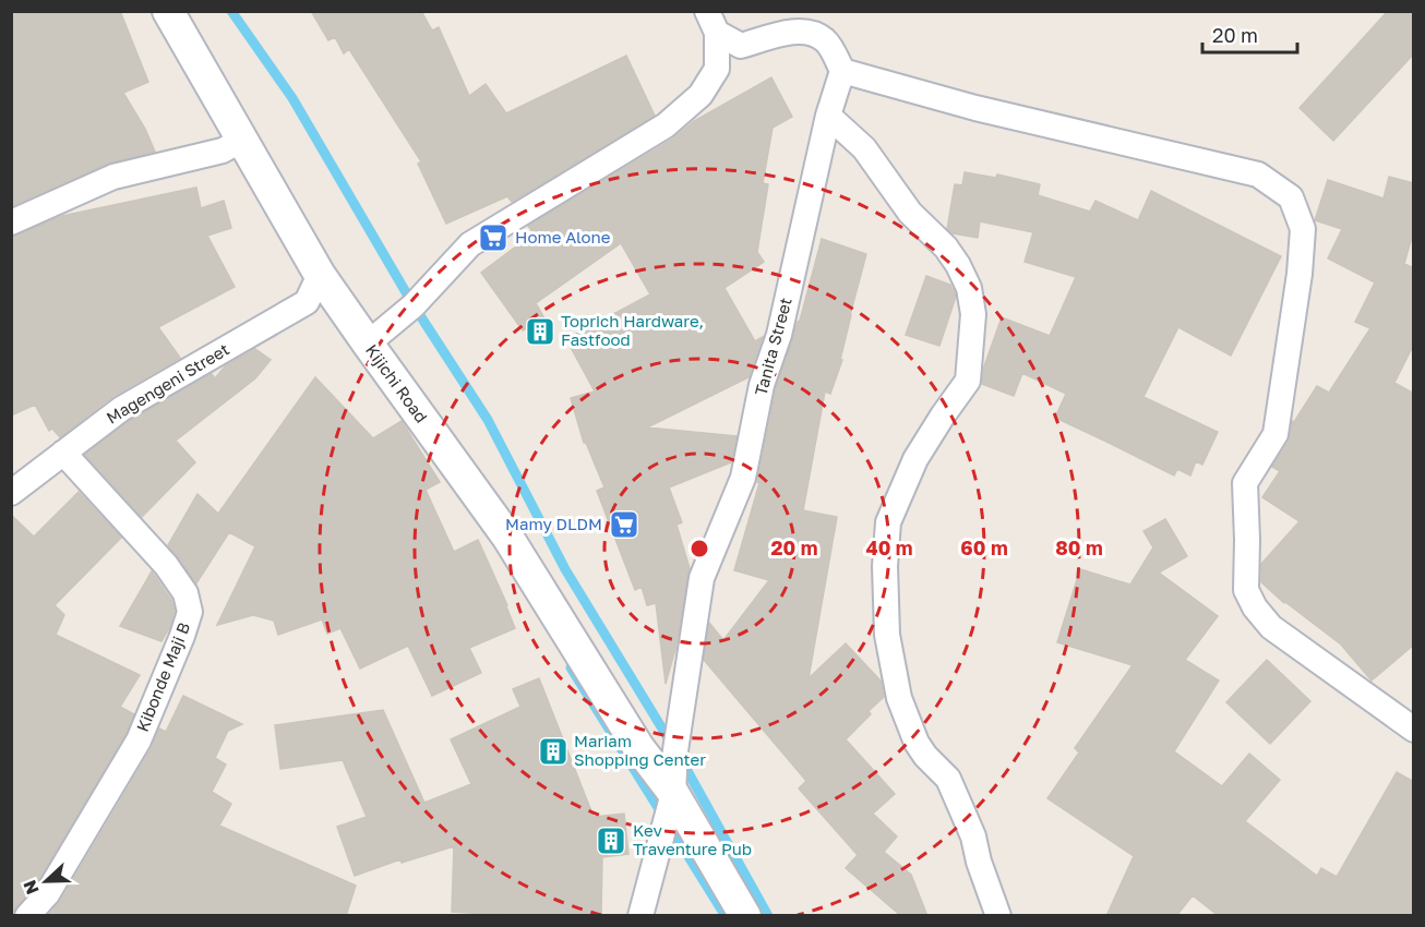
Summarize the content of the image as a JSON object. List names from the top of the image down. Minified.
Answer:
{"streets":{"street":["Tanita Street","Magengeni Street","Kijichi Road","Kibonde Maji B"]},"crossings":[["Tanita Street","Kijichi Road"],["Magengeni Street","Kijichi Road"],["Magengeni Street","Kibonde Maji B"]],"places":{"supermarket":["Home Alone","Mamy DLDM"],"building":["Toprich Hardware, Fastfood","Mariam Shopping Center","Kev Traventure Pub"]},"scale_bar":"20 m","north":"left","rings":["20 m","40 m","60 m","80 m"]}
